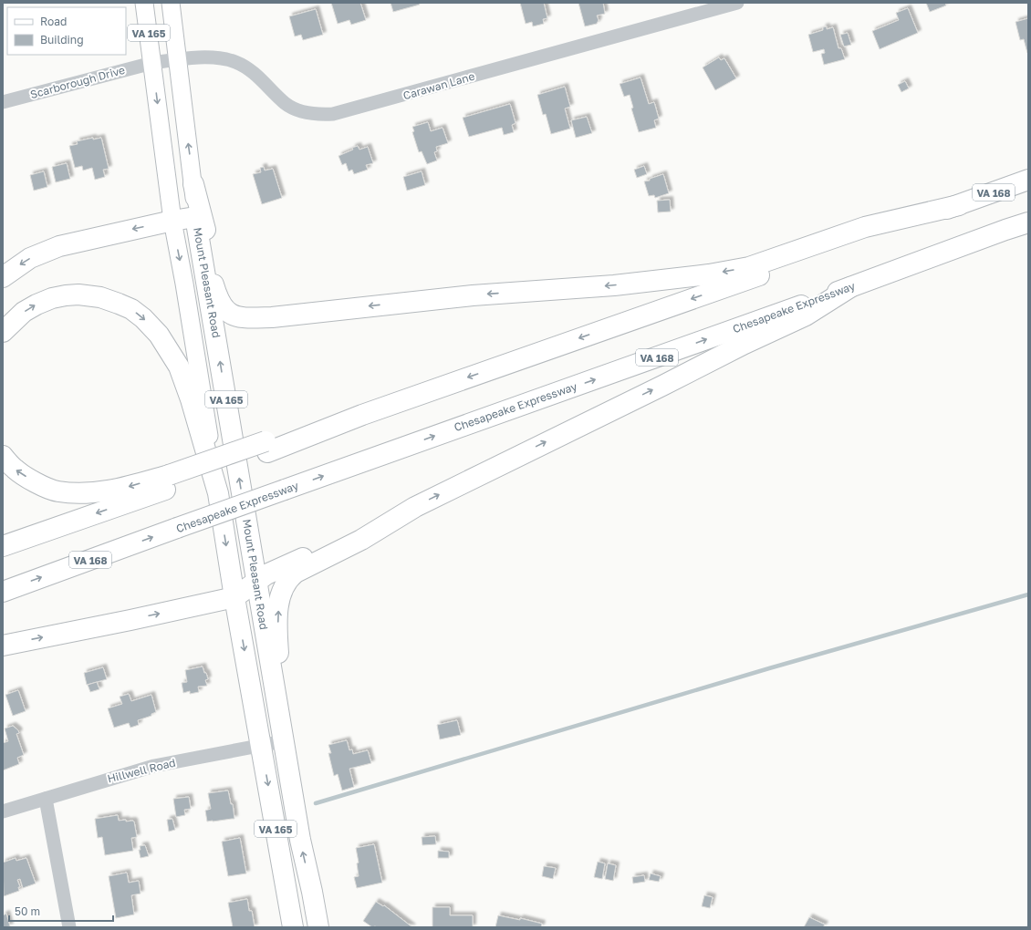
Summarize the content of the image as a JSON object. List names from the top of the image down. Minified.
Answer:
{"streets":{"highway":["VA 165","VA 168","Mount Pleasant Road","Chesapeake Expressway"],"street":["Scarborough Drive","Carawan Lane","Hillwell Road"]},"crossings":[["Scarborough Drive","Carawan Lane"],["Scarborough Drive","Mount Pleasant Road"],["Carawan Lane","Mount Pleasant Road"],["Mount Pleasant Road","Hillwell Road"]],"legend":["Road","Building"],"scale_bar":"50 m"}
